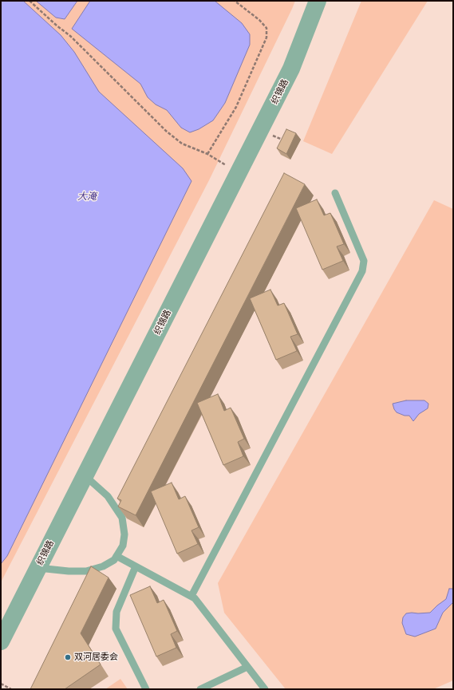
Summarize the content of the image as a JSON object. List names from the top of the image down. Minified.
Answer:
{"streets":{"street":["织锦路"]},"water":["大淹"],"places":["双河居委会"]}
